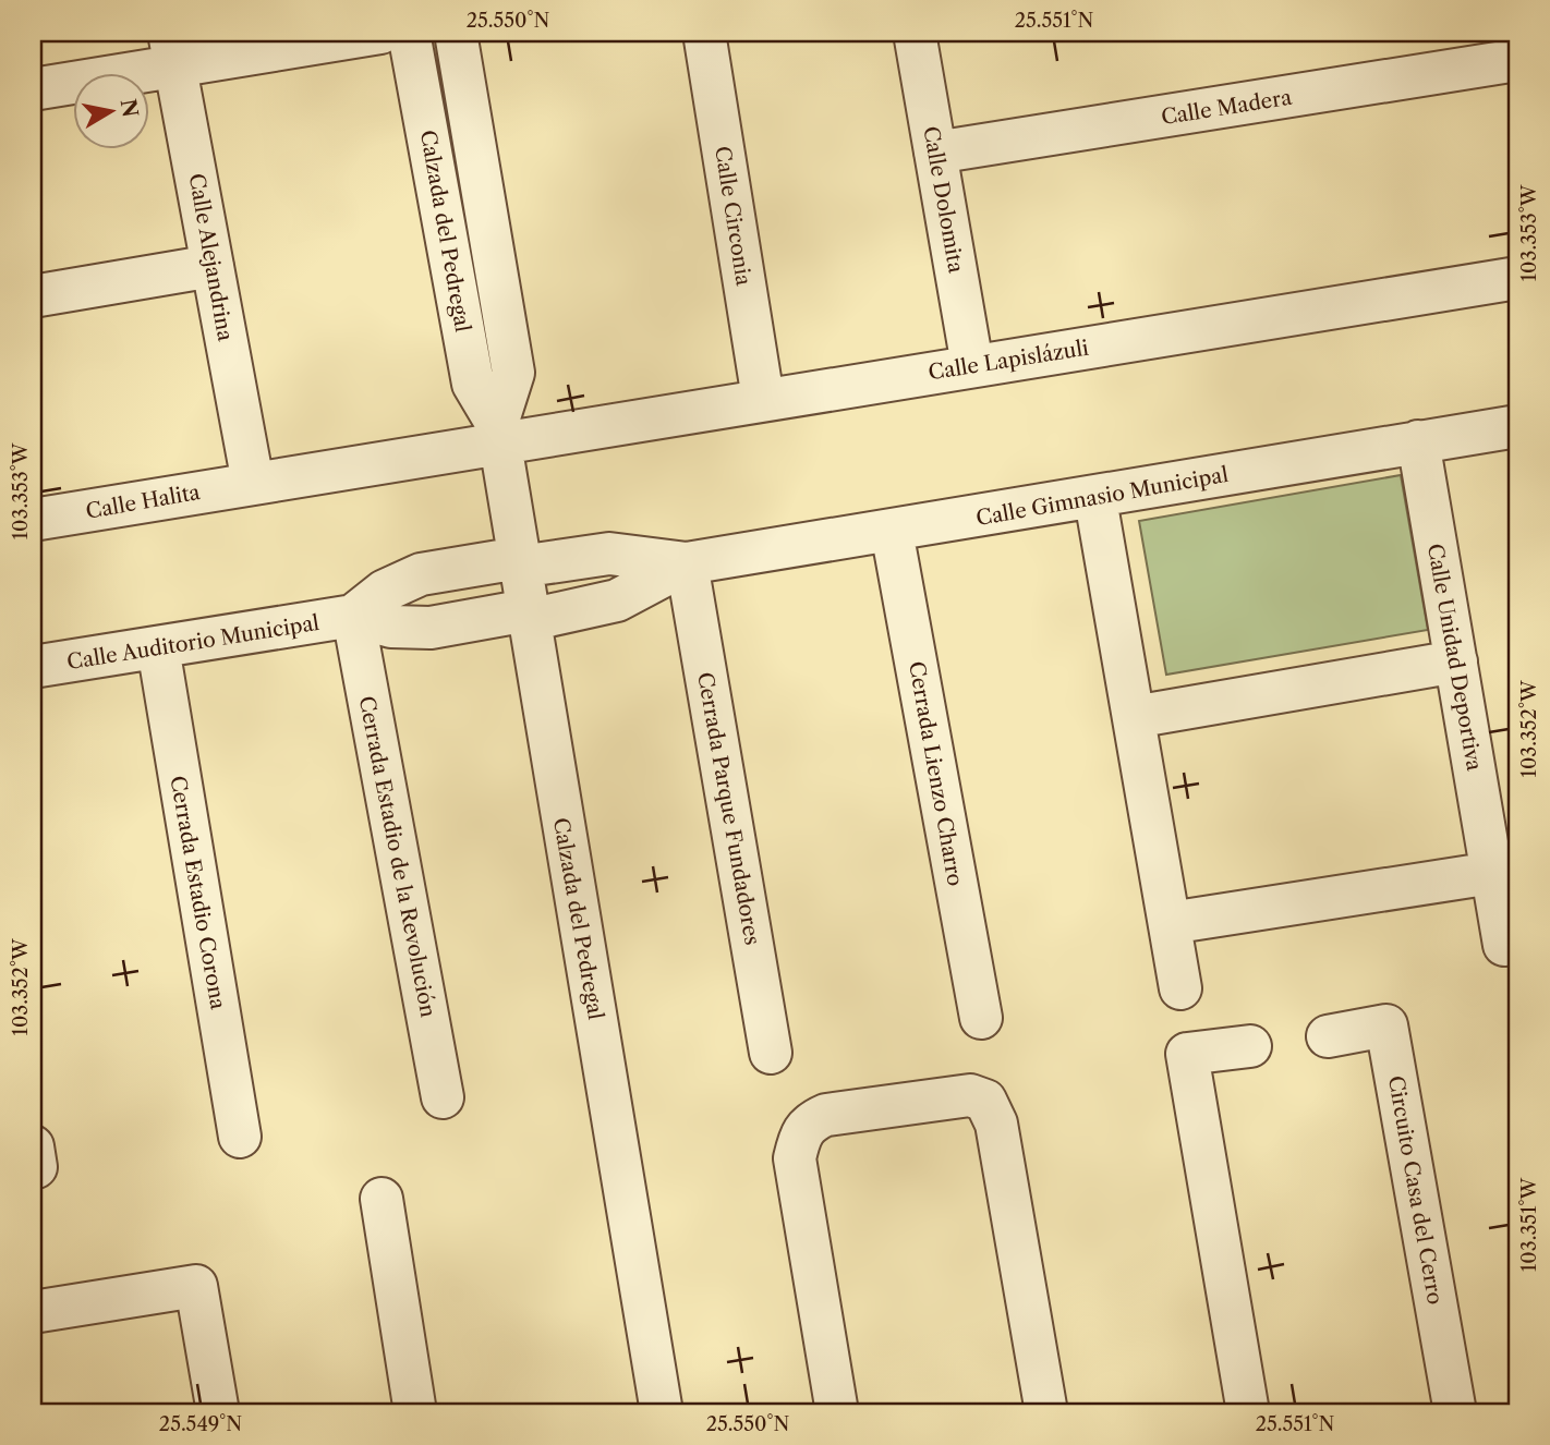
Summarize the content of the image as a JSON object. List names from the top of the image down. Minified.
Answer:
{"streets":{"street":["Calle Madera","Calle Dolomita","Calle Circonia","Calzada del Pedregal","Calle Alejandrina","Calle Lapislázuli","Calle Gimnasio Municipal","Calle Halita","Calle Auditorio Municipal","Calle Unidad Deportiva","Cerrada Lienzo Charro","Cerrada Parque Fundadores","Cerrada Estadio de la Revolución","Cerrada Estadio Corona","Circuito Casa del Cerro"]},"crossings":[["Calle Madera","Calle Dolomita"],["Calle Dolomita","Calle Lapislázuli"],["Calle Circonia","Calle Lapislázuli"],["Calzada del Pedregal","Calle Lapislázuli"],["Calzada del Pedregal","Calle Gimnasio Municipal"],["Calzada del Pedregal","Calle Halita"],["Calzada del Pedregal","Calle Auditorio Municipal"],["Calle Alejandrina","Calle Halita"],["Calle Lapislázuli","Calle Halita"],["Calle Gimnasio Municipal","Calle Auditorio Municipal"],["Calle Gimnasio Municipal","Calle Unidad Deportiva"],["Calle Gimnasio Municipal","Cerrada Lienzo Charro"],["Calle Gimnasio Municipal","Cerrada Parque Fundadores"],["Calle Auditorio Municipal","Cerrada Estadio de la Revolución"],["Calle Auditorio Municipal","Cerrada Estadio Corona"]],"north":"right","coordinates":["25.550°N","25.551°N","103.353°W","103.352°W","103.351°W","25.549°N"]}
